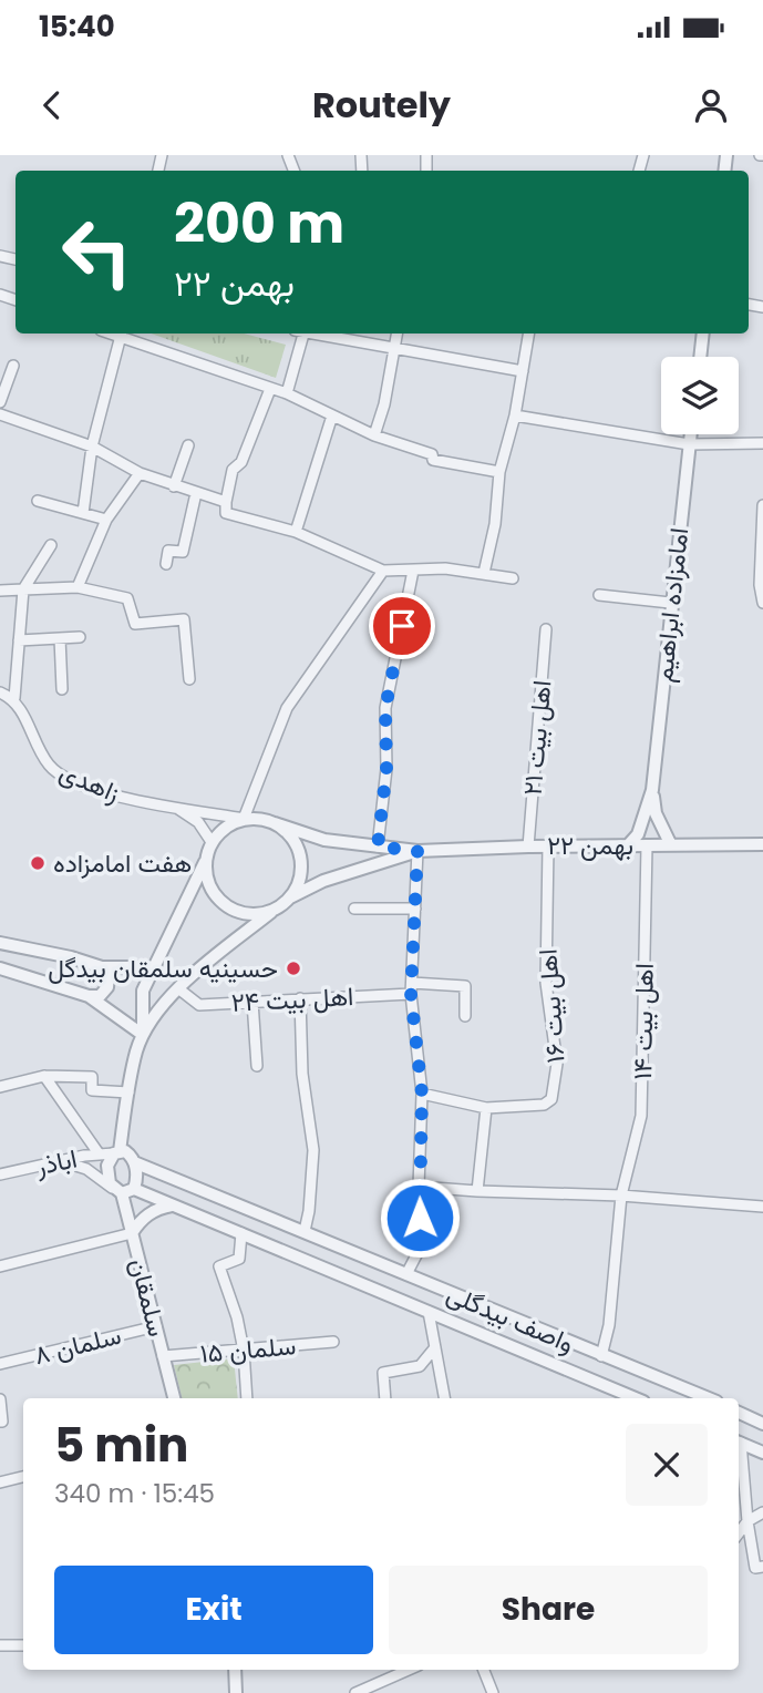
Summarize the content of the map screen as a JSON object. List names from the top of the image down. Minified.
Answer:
{"streets":{"street":["امامزاده ابراهیم","اهل بیت ۲۱","زاهدی","۲۲ بهمن","اهل بیت ۲۴","اهل بیت ۱۶","اهل بیت ۱۴","اباذر","سلمقان","واصف بیدگلی","سلمان ۸","سلمان ۱۵"]},"crossings":[["امامزاده ابراهیم","۲۲ بهمن"],["اهل بیت ۲۱","۲۲ بهمن"],["زاهدی","۲۲ بهمن"],["۲۲ بهمن","اهل بیت ۱۶"],["۲۲ بهمن","اهل بیت ۱۴"],["اهل بیت ۱۴","واصف بیدگلی"],["اباذر","واصف بیدگلی"],["سلمقان","واصف بیدگلی"],["سلمقان","سلمان ۸"],["سلمقان","سلمان ۱۵"]],"places":["هفت امامزاده","حسینیه سلمقان بیدگل"],"page":{"status":"15:40","header":"Routely","turn":["200 m","۲۲ بهمن"],"heading":["5 min","340 m · 15:45"],"buttons":["Exit","Share"]}}
